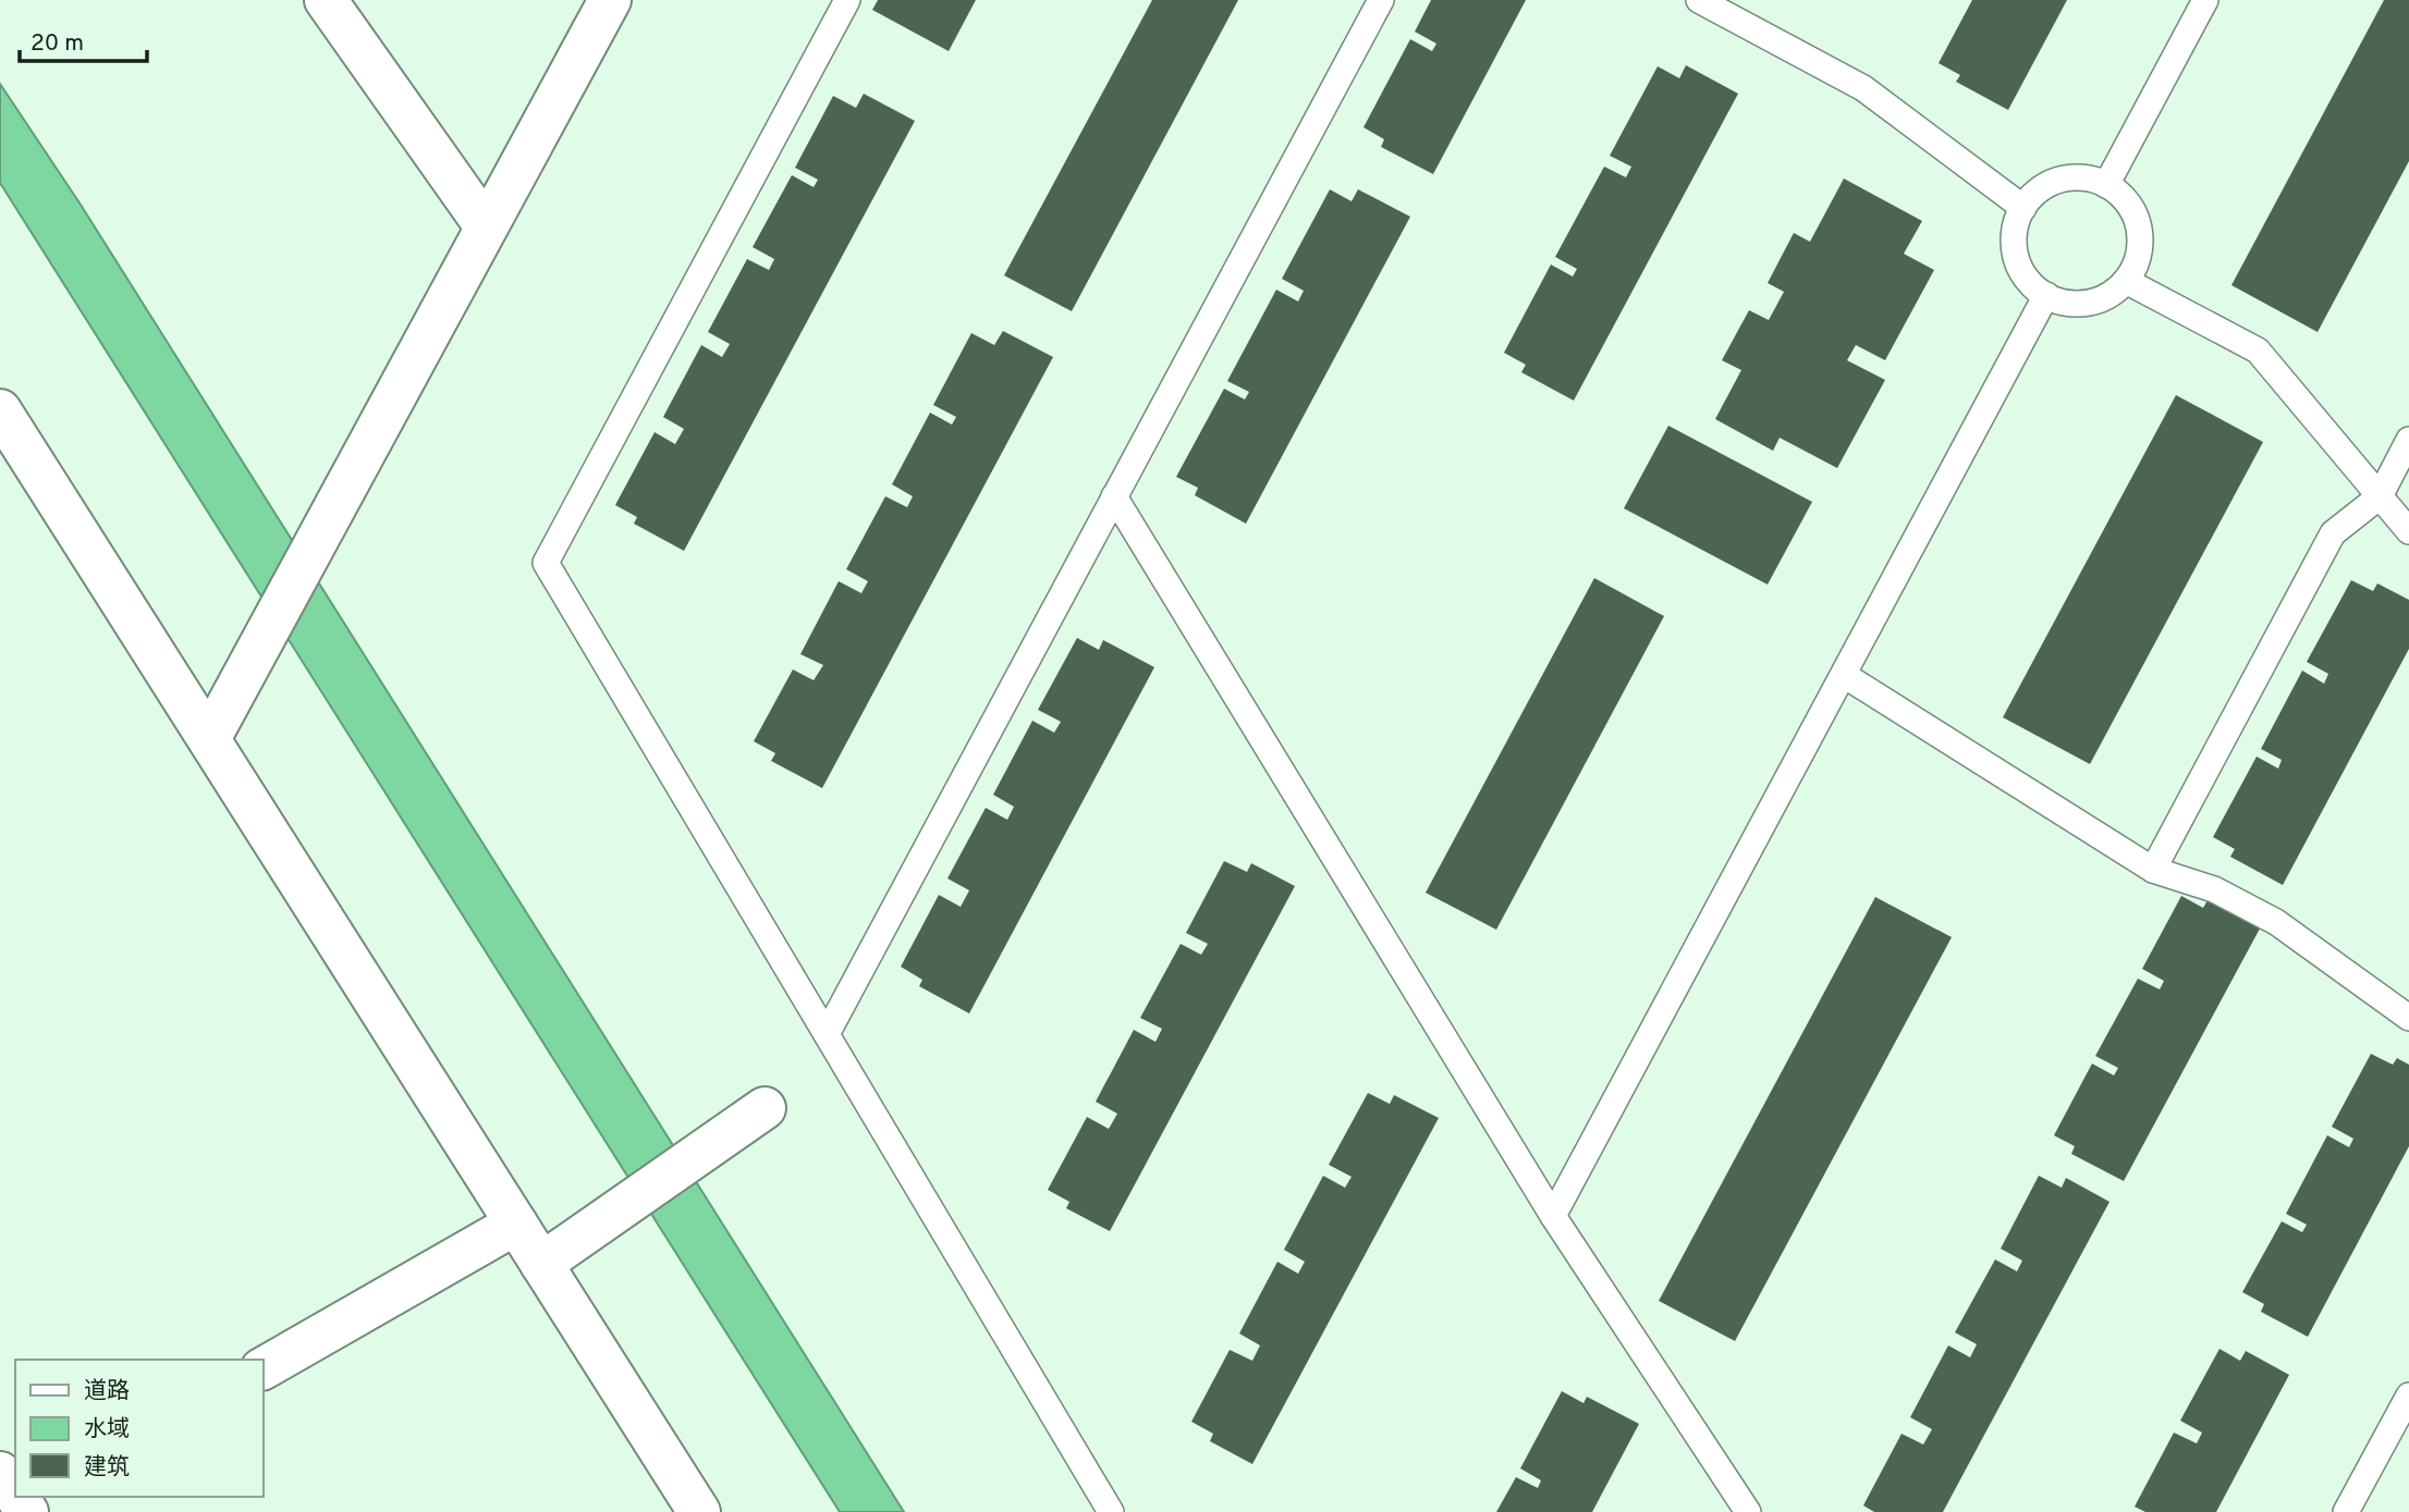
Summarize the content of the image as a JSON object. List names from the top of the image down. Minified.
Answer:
{"legend":["道路","水域","建筑"],"scale_bar":"20 m"}
